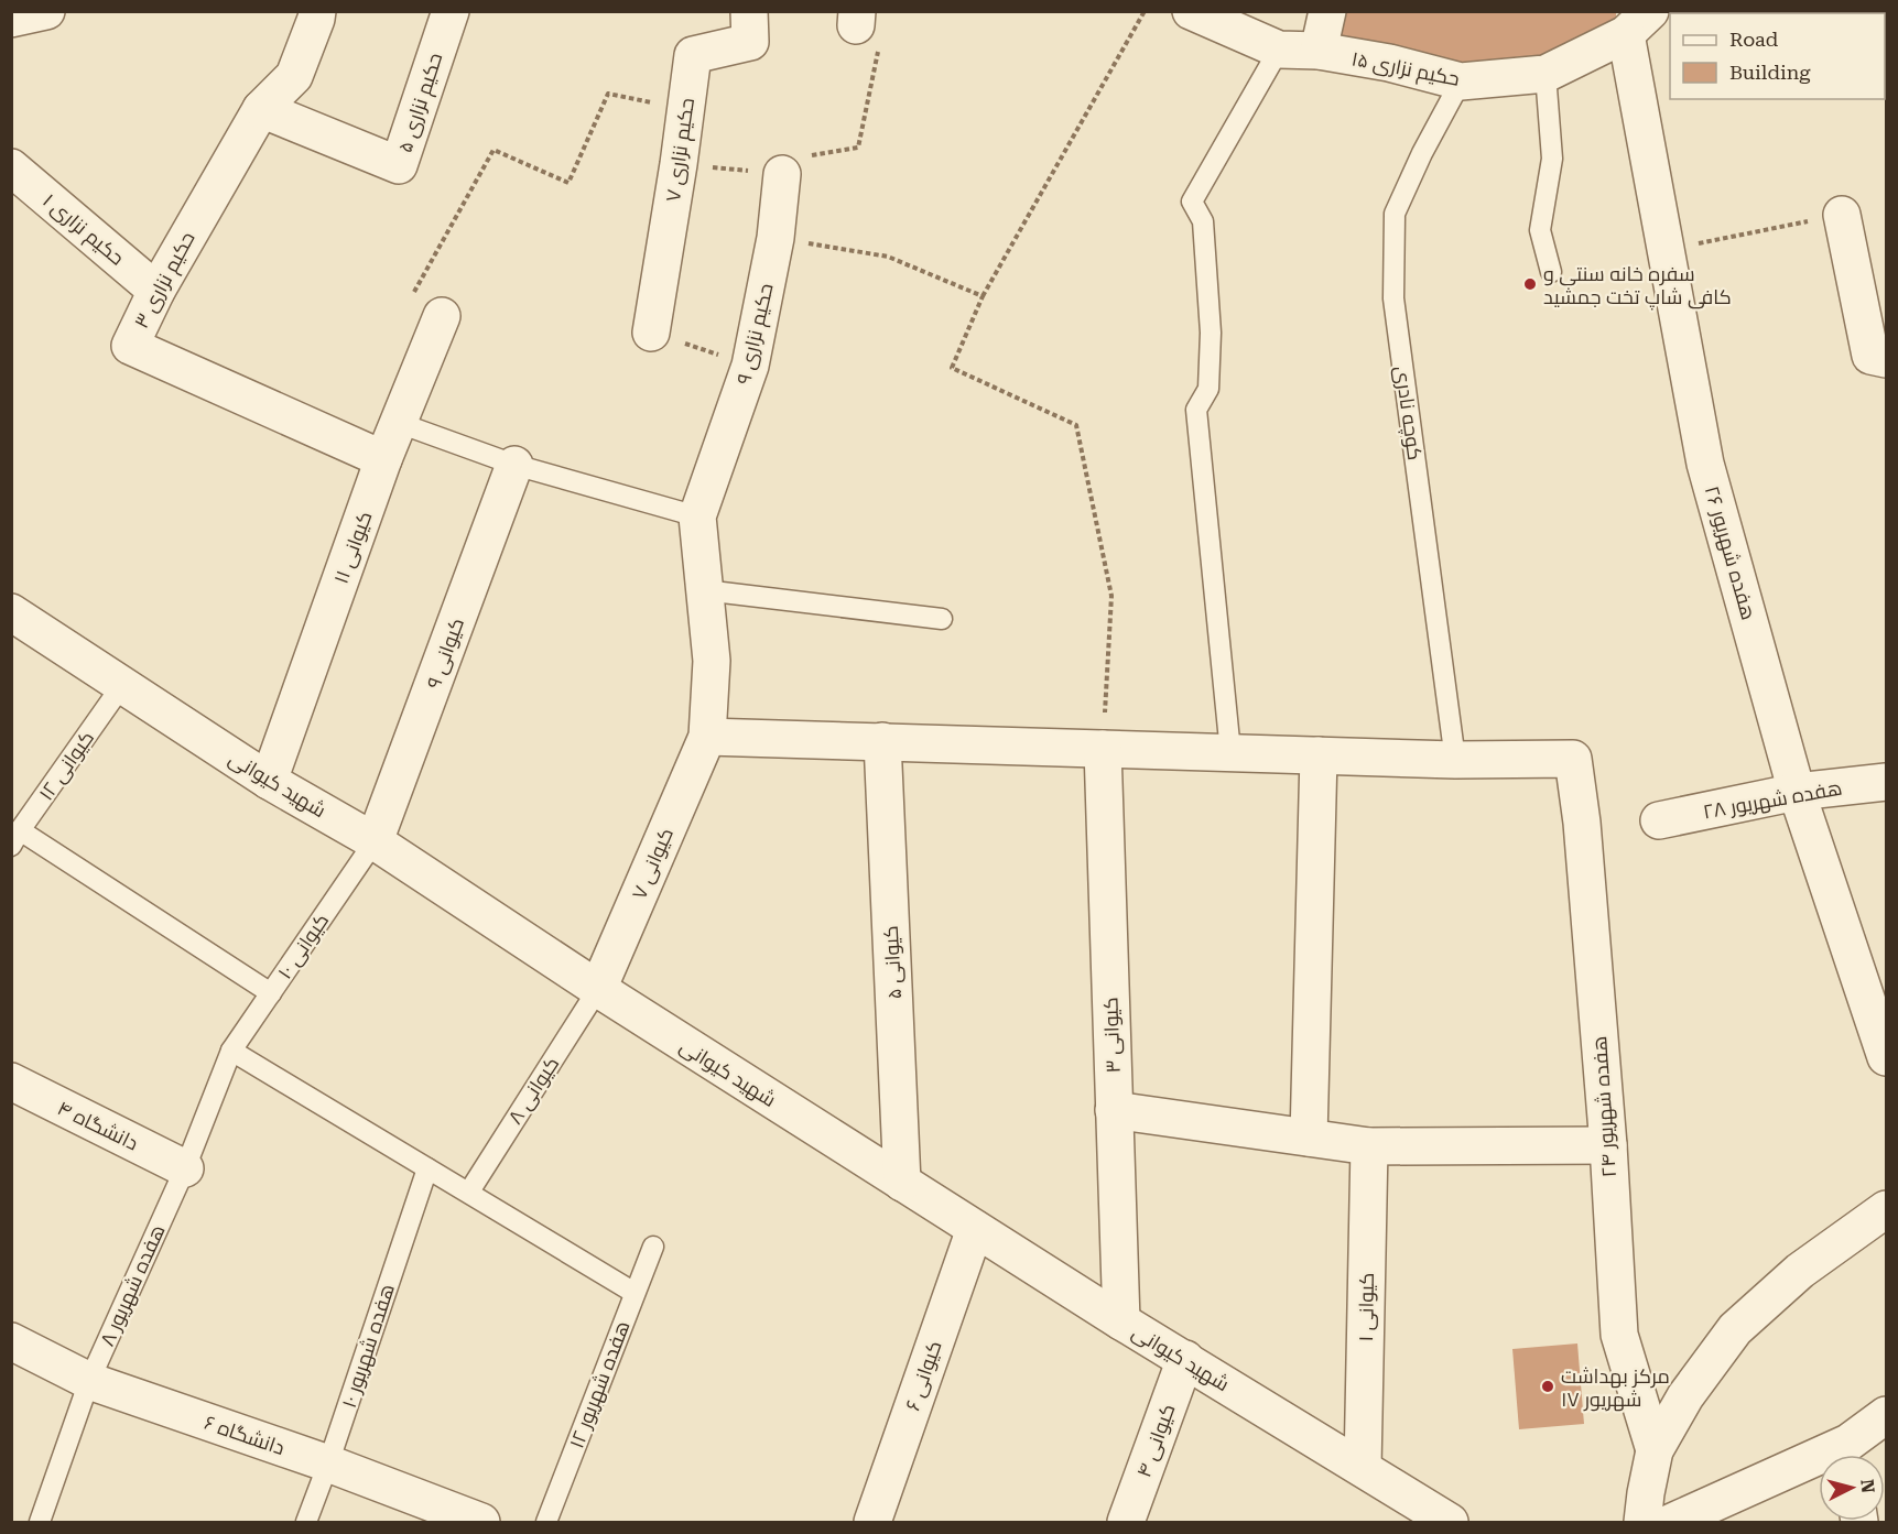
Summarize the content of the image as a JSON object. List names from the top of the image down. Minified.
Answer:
{"streets":{"street":["حکیم نزاری ۱۵","حکیم نزاری ۵","حکیم نزاری ۷","حکیم نزاری ۱","حکیم نزاری ۳","حکیم نزاری ۹","کیوانی ۱۱","هفده شهریور ۲۶","کیوانی ۹","شهید کیوانی","هفده شهریور ۲۸","کیوانی ۷","کیوانی ۵","کیوانی ۳","هفده شهریور ۲۴","دانشگاه ۴","کیوانی ۱","کیوانی ۶","دانشگاه ۶","کیوانی ۴"],"lane":["کوچه نادری","کیوانی ۱۲","کیوانی ۱۰","کیوانی ۸","هفده شهریور ۸","هفده شهریور ۱۰","هفده شهریور ۱۲"]},"crossings":[["حکیم نزاری ۱۵","کوچه نادری"],["حکیم نزاری ۱۵","هفده شهریور ۲۶"],["حکیم نزاری ۵","حکیم نزاری ۳"],["حکیم نزاری ۱","حکیم نزاری ۳"],["حکیم نزاری ۳","کیوانی ۱۱"],["حکیم نزاری ۹","کیوانی ۷"],["کوچه نادری","هفده شهریور ۲۴"],["کیوانی ۱۱","شهید کیوانی"],["هفده شهریور ۲۶","هفده شهریور ۲۸"],["کیوانی ۹","شهید کیوانی"],["کیوانی ۹","کیوانی ۱۰"],["کیوانی ۱۲","شهید کیوانی"],["شهید کیوانی","کیوانی ۷"],["شهید کیوانی","کیوانی ۱۰"],["شهید کیوانی","کیوانی ۵"],["شهید کیوانی","کیوانی ۳"],["شهید کیوانی","کیوانی ۸"],["شهید کیوانی","کیوانی ۱"],["شهید کیوانی","کیوانی ۶"],["شهید کیوانی","کیوانی ۴"],["کیوانی ۷","کیوانی ۸"],["کیوانی ۱۰","هفده شهریور ۸"],["دانشگاه ۴","هفده شهریور ۸"],["هفده شهریور ۸","دانشگاه ۶"],["هفده شهریور ۱۰","دانشگاه ۶"]],"places":["سفره خانه سنتی و کافی شاپ تخت جمشید","مرکز بهداشت ۱۷ شهریور"],"legend":["Road","Building"],"north":"right"}
